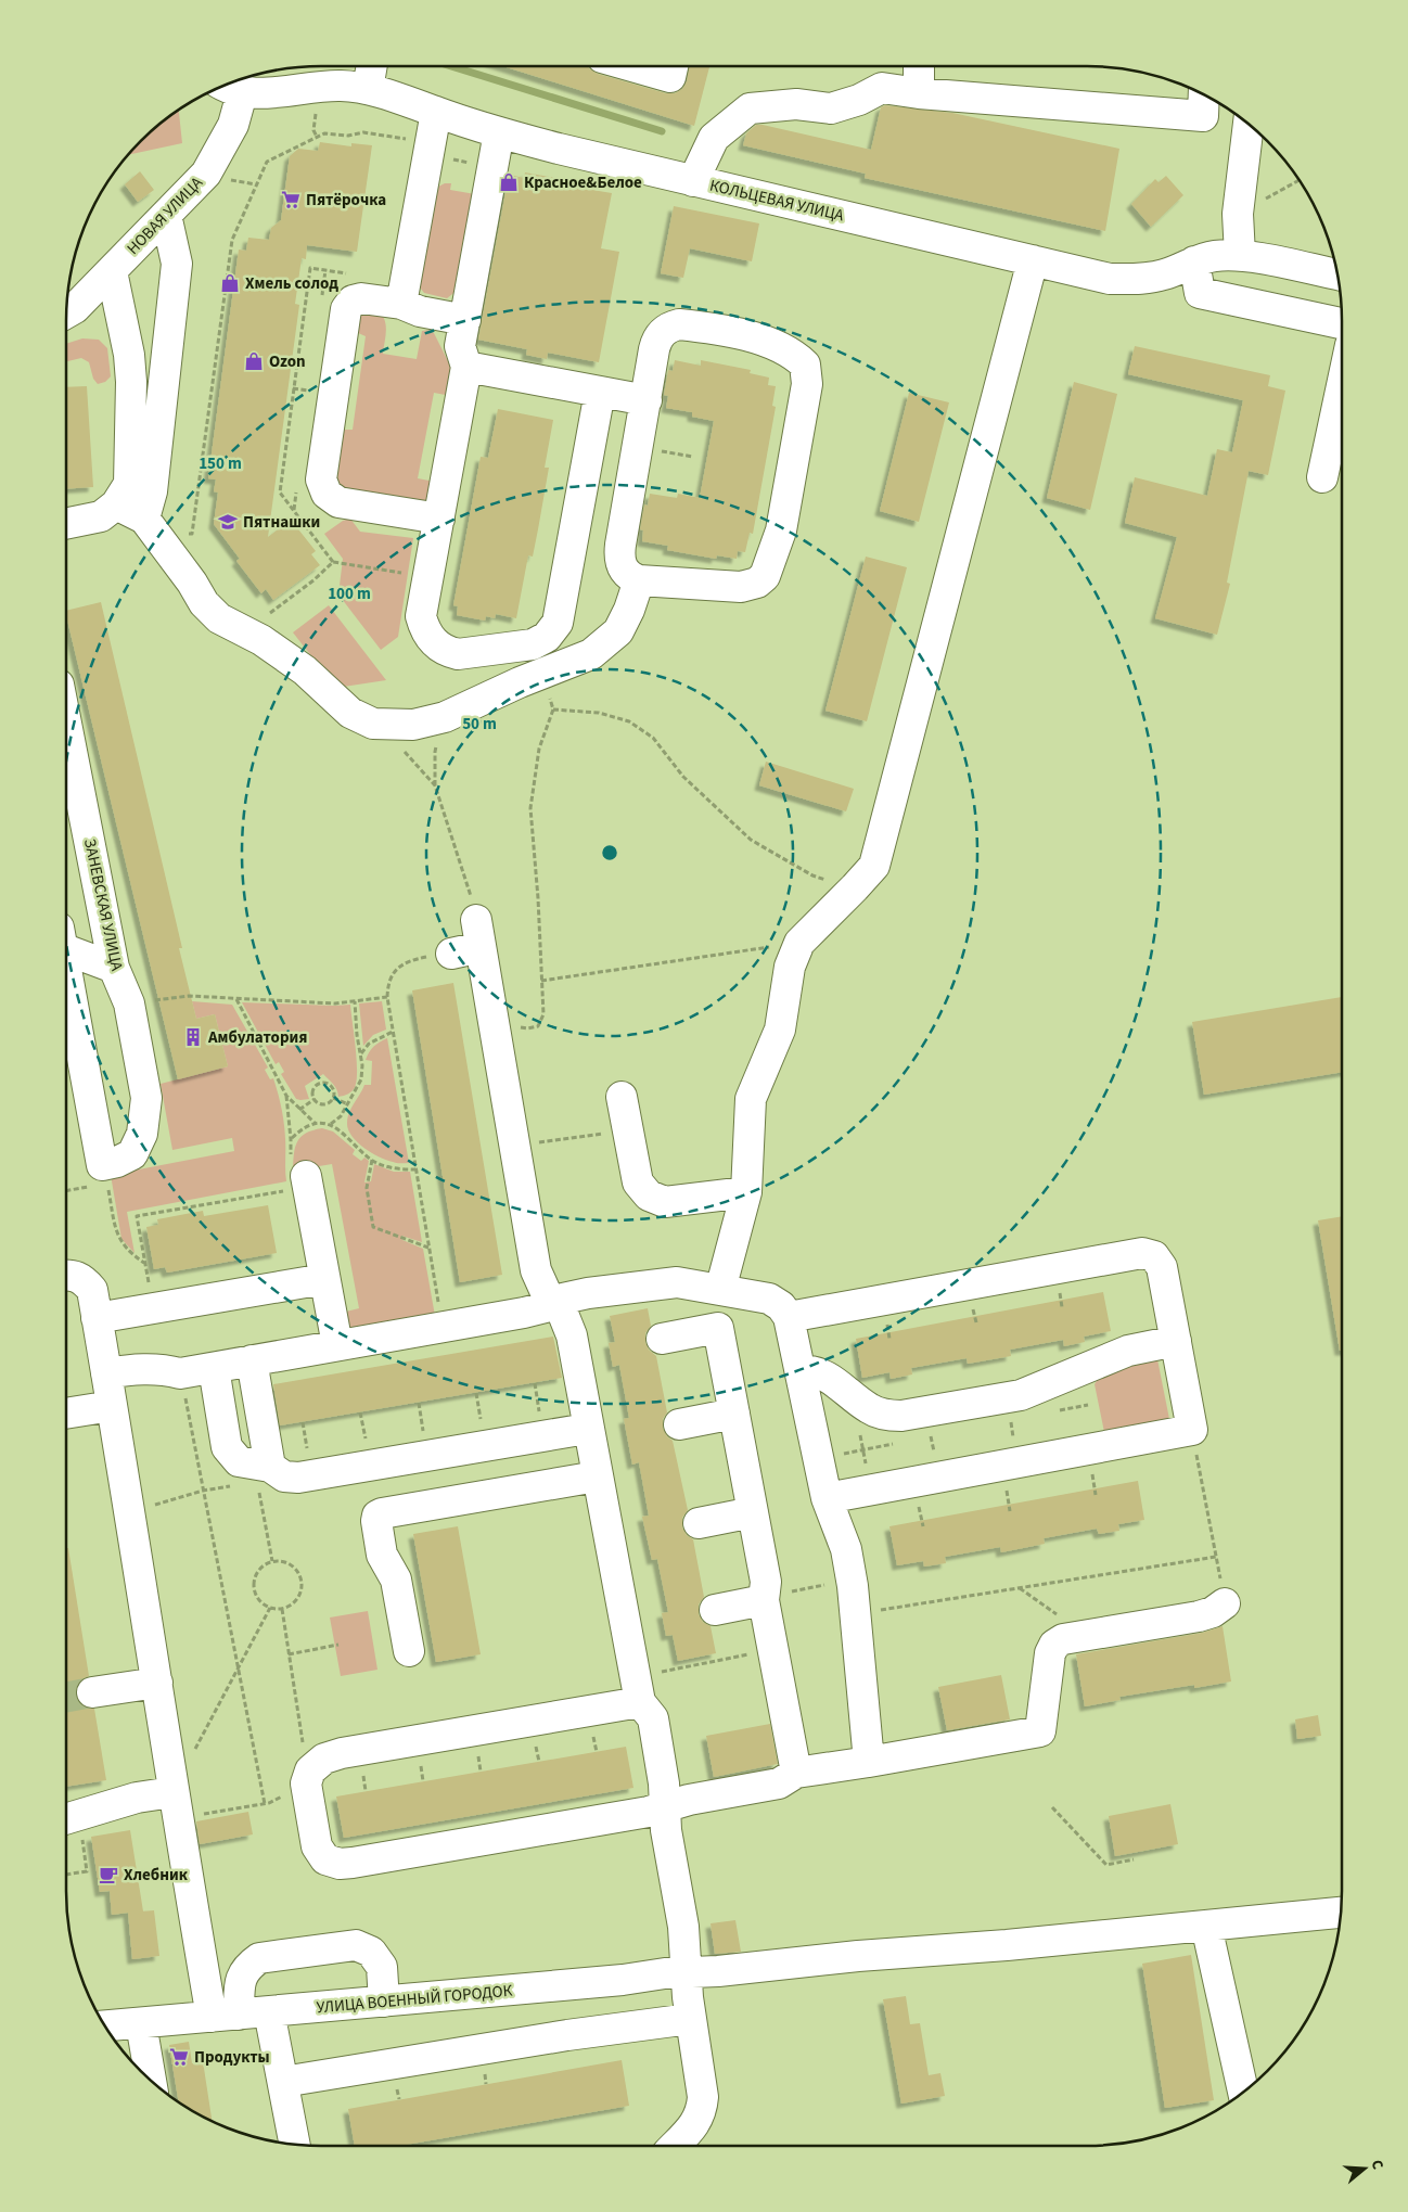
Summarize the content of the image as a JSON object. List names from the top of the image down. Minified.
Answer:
{"streets":{"street":["КОЛЬЦЕВАЯ УЛИЦА","НОВАЯ УЛИЦА","ЗАНЕВСКАЯ УЛИЦА","УЛИЦА ВОЕННЫЙ ГОРОДОК"]},"crossings":[["КОЛЬЦЕВАЯ УЛИЦА","НОВАЯ УЛИЦА"]],"places":{"shop":["Красное&Белое","Хмель солод","Ozon"],"supermarket":["Пятёрочка","Продукты"],"school or university":["Пятнашки"],"building":["Амбулатория"],"cafe":["Хлебник"]},"north":"right","rings":["150 m","100 m","50 m"]}
